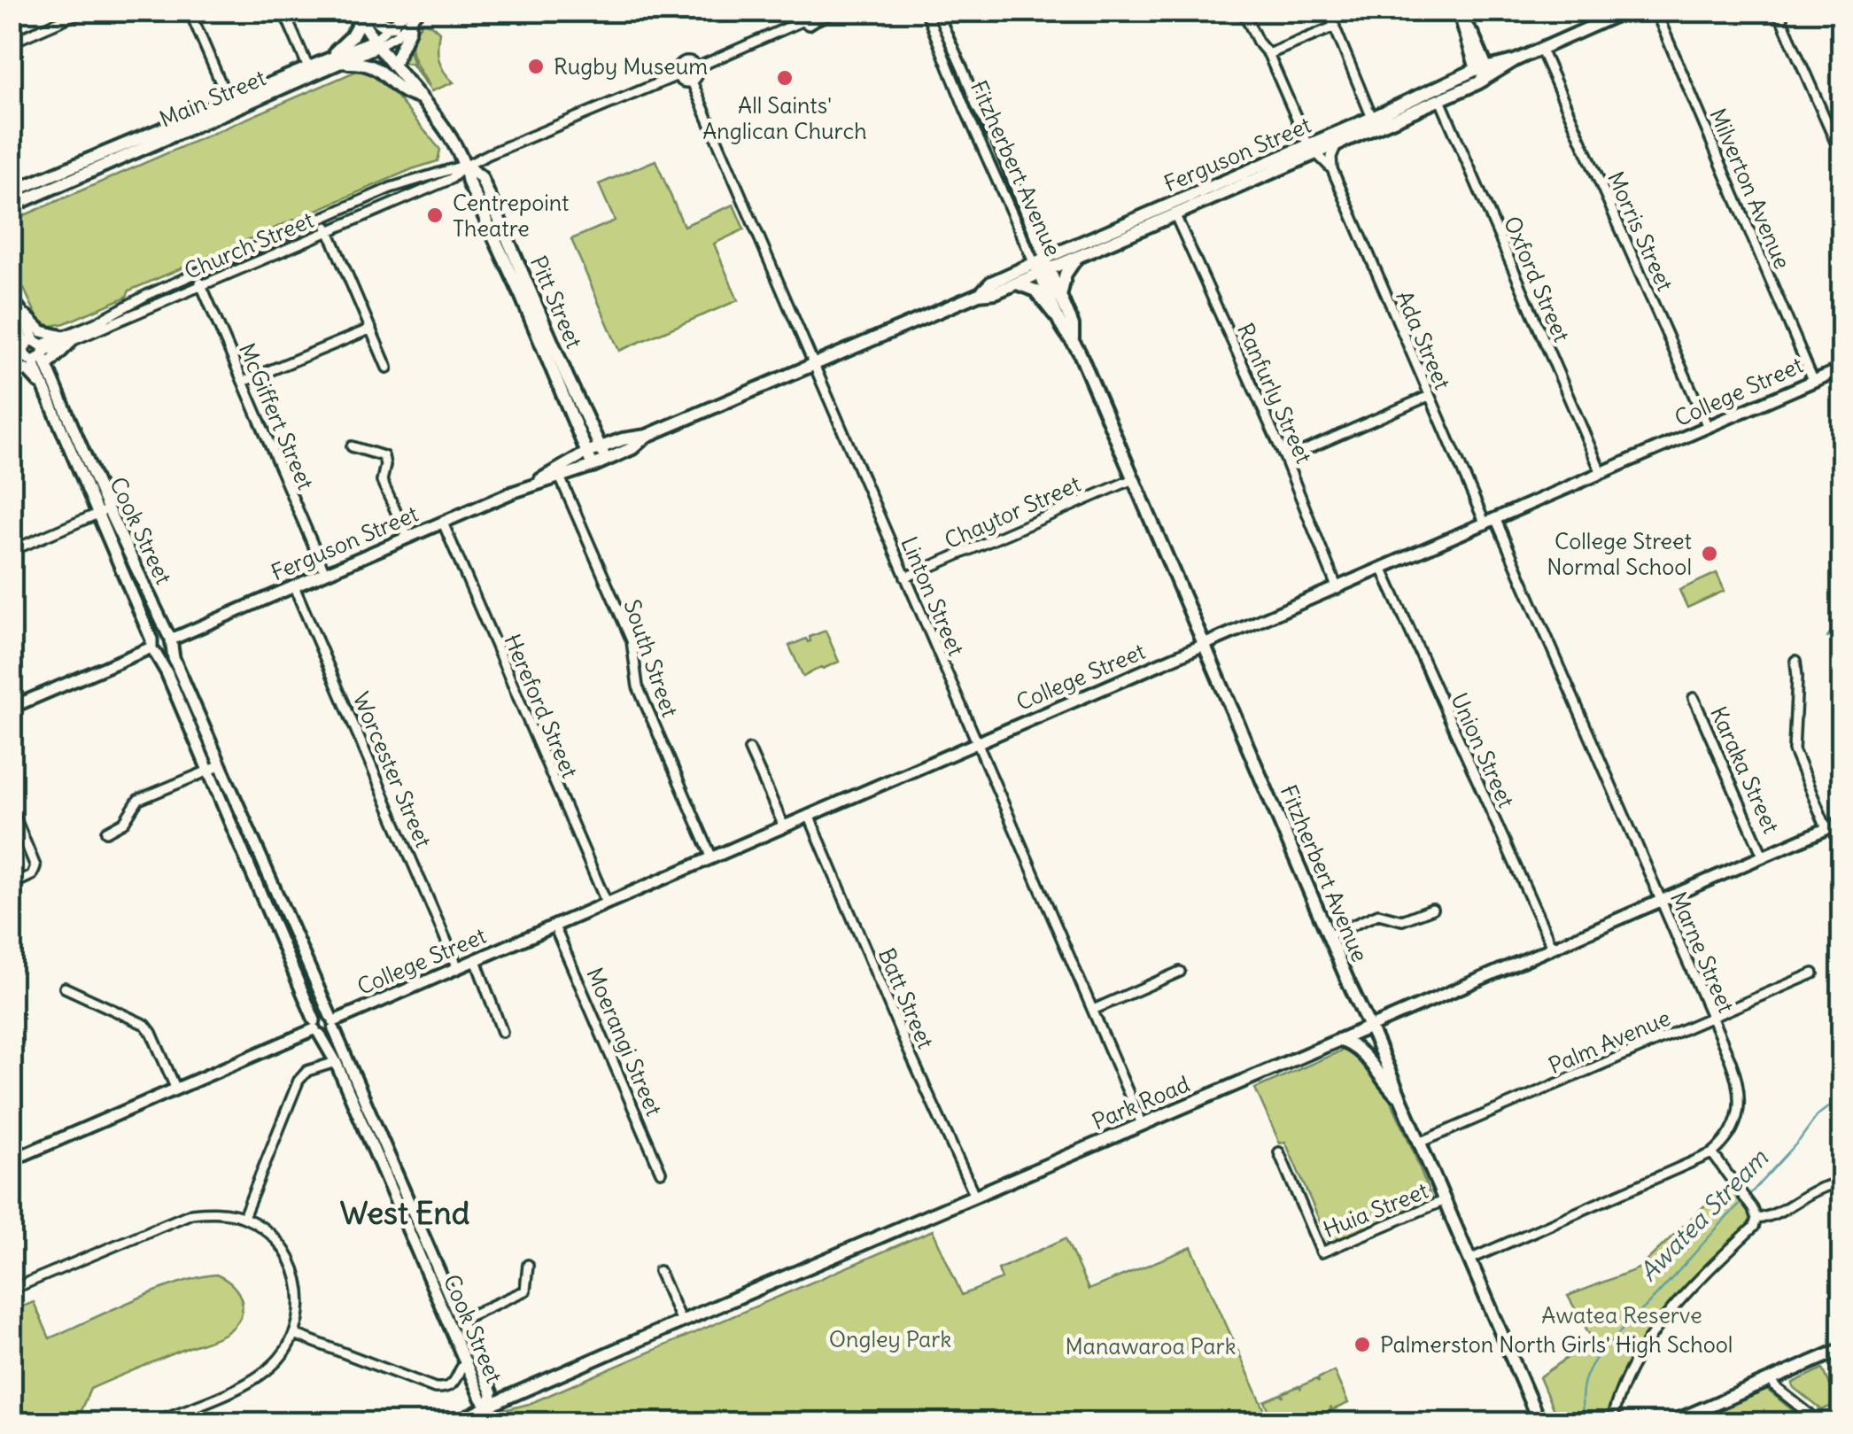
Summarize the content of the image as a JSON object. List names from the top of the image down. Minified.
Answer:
{"streets":{"main road":["Main Street","Ferguson Street","Fitzherbert Avenue","Pitt Street","Park Road"],"street":["Milverton Avenue","Morris Street","Church Street","Oxford Street","Ada Street","College Street","Ranfurly Street","McGiffert Street","Chaytor Street","Cook Street","Linton Street","South Street","Hereford Street","Union Street","Worcester Street","Karaka Street","Marne Street","Batt Street","Moerangi Street","Palm Avenue","Huia Street"]},"crossings":[["Main Street","Pitt Street"],["Ferguson Street","Fitzherbert Avenue"],["Ferguson Street","Morris Street"],["Ferguson Street","Oxford Street"],["Ferguson Street","Pitt Street"],["Ferguson Street","Ada Street"],["Ferguson Street","Ranfurly Street"],["Ferguson Street","McGiffert Street"],["Ferguson Street","Cook Street"],["Ferguson Street","Linton Street"],["Ferguson Street","South Street"],["Ferguson Street","Hereford Street"],["Ferguson Street","Worcester Street"],["Fitzherbert Avenue","College Street"],["Fitzherbert Avenue","Chaytor Street"],["Fitzherbert Avenue","Palm Avenue"],["Fitzherbert Avenue","Park Road"],["Fitzherbert Avenue","Huia Street"],["Milverton Avenue","College Street"],["Morris Street","College Street"],["Church Street","Pitt Street"],["Church Street","McGiffert Street"],["Church Street","Cook Street"],["Church Street","Linton Street"],["Oxford Street","College Street"],["Ada Street","College Street"],["Ada Street","Marne Street"],["College Street","Ranfurly Street"],["College Street","Cook Street"],["College Street","Linton Street"],["College Street","South Street"],["College Street","Hereford Street"],["College Street","Union Street"],["College Street","Worcester Street"],["College Street","Marne Street"],["College Street","Batt Street"],["College Street","Moerangi Street"],["Chaytor Street","Linton Street"],["Cook Street","Park Road"],["Linton Street","Park Road"],["Union Street","Park Road"],["Karaka Street","Park Road"],["Marne Street","Palm Avenue"],["Marne Street","Park Road"],["Batt Street","Park Road"]],"districts":["West End"],"water":["Awatea Stream"],"parks":["Awatea Reserve","Ongley Park","Manawaroa Park"],"places":["Rugby Museum","All Saints' Anglican Church","Centrepoint Theatre","College Street Normal School","Palmerston North Girls' High School"]}
